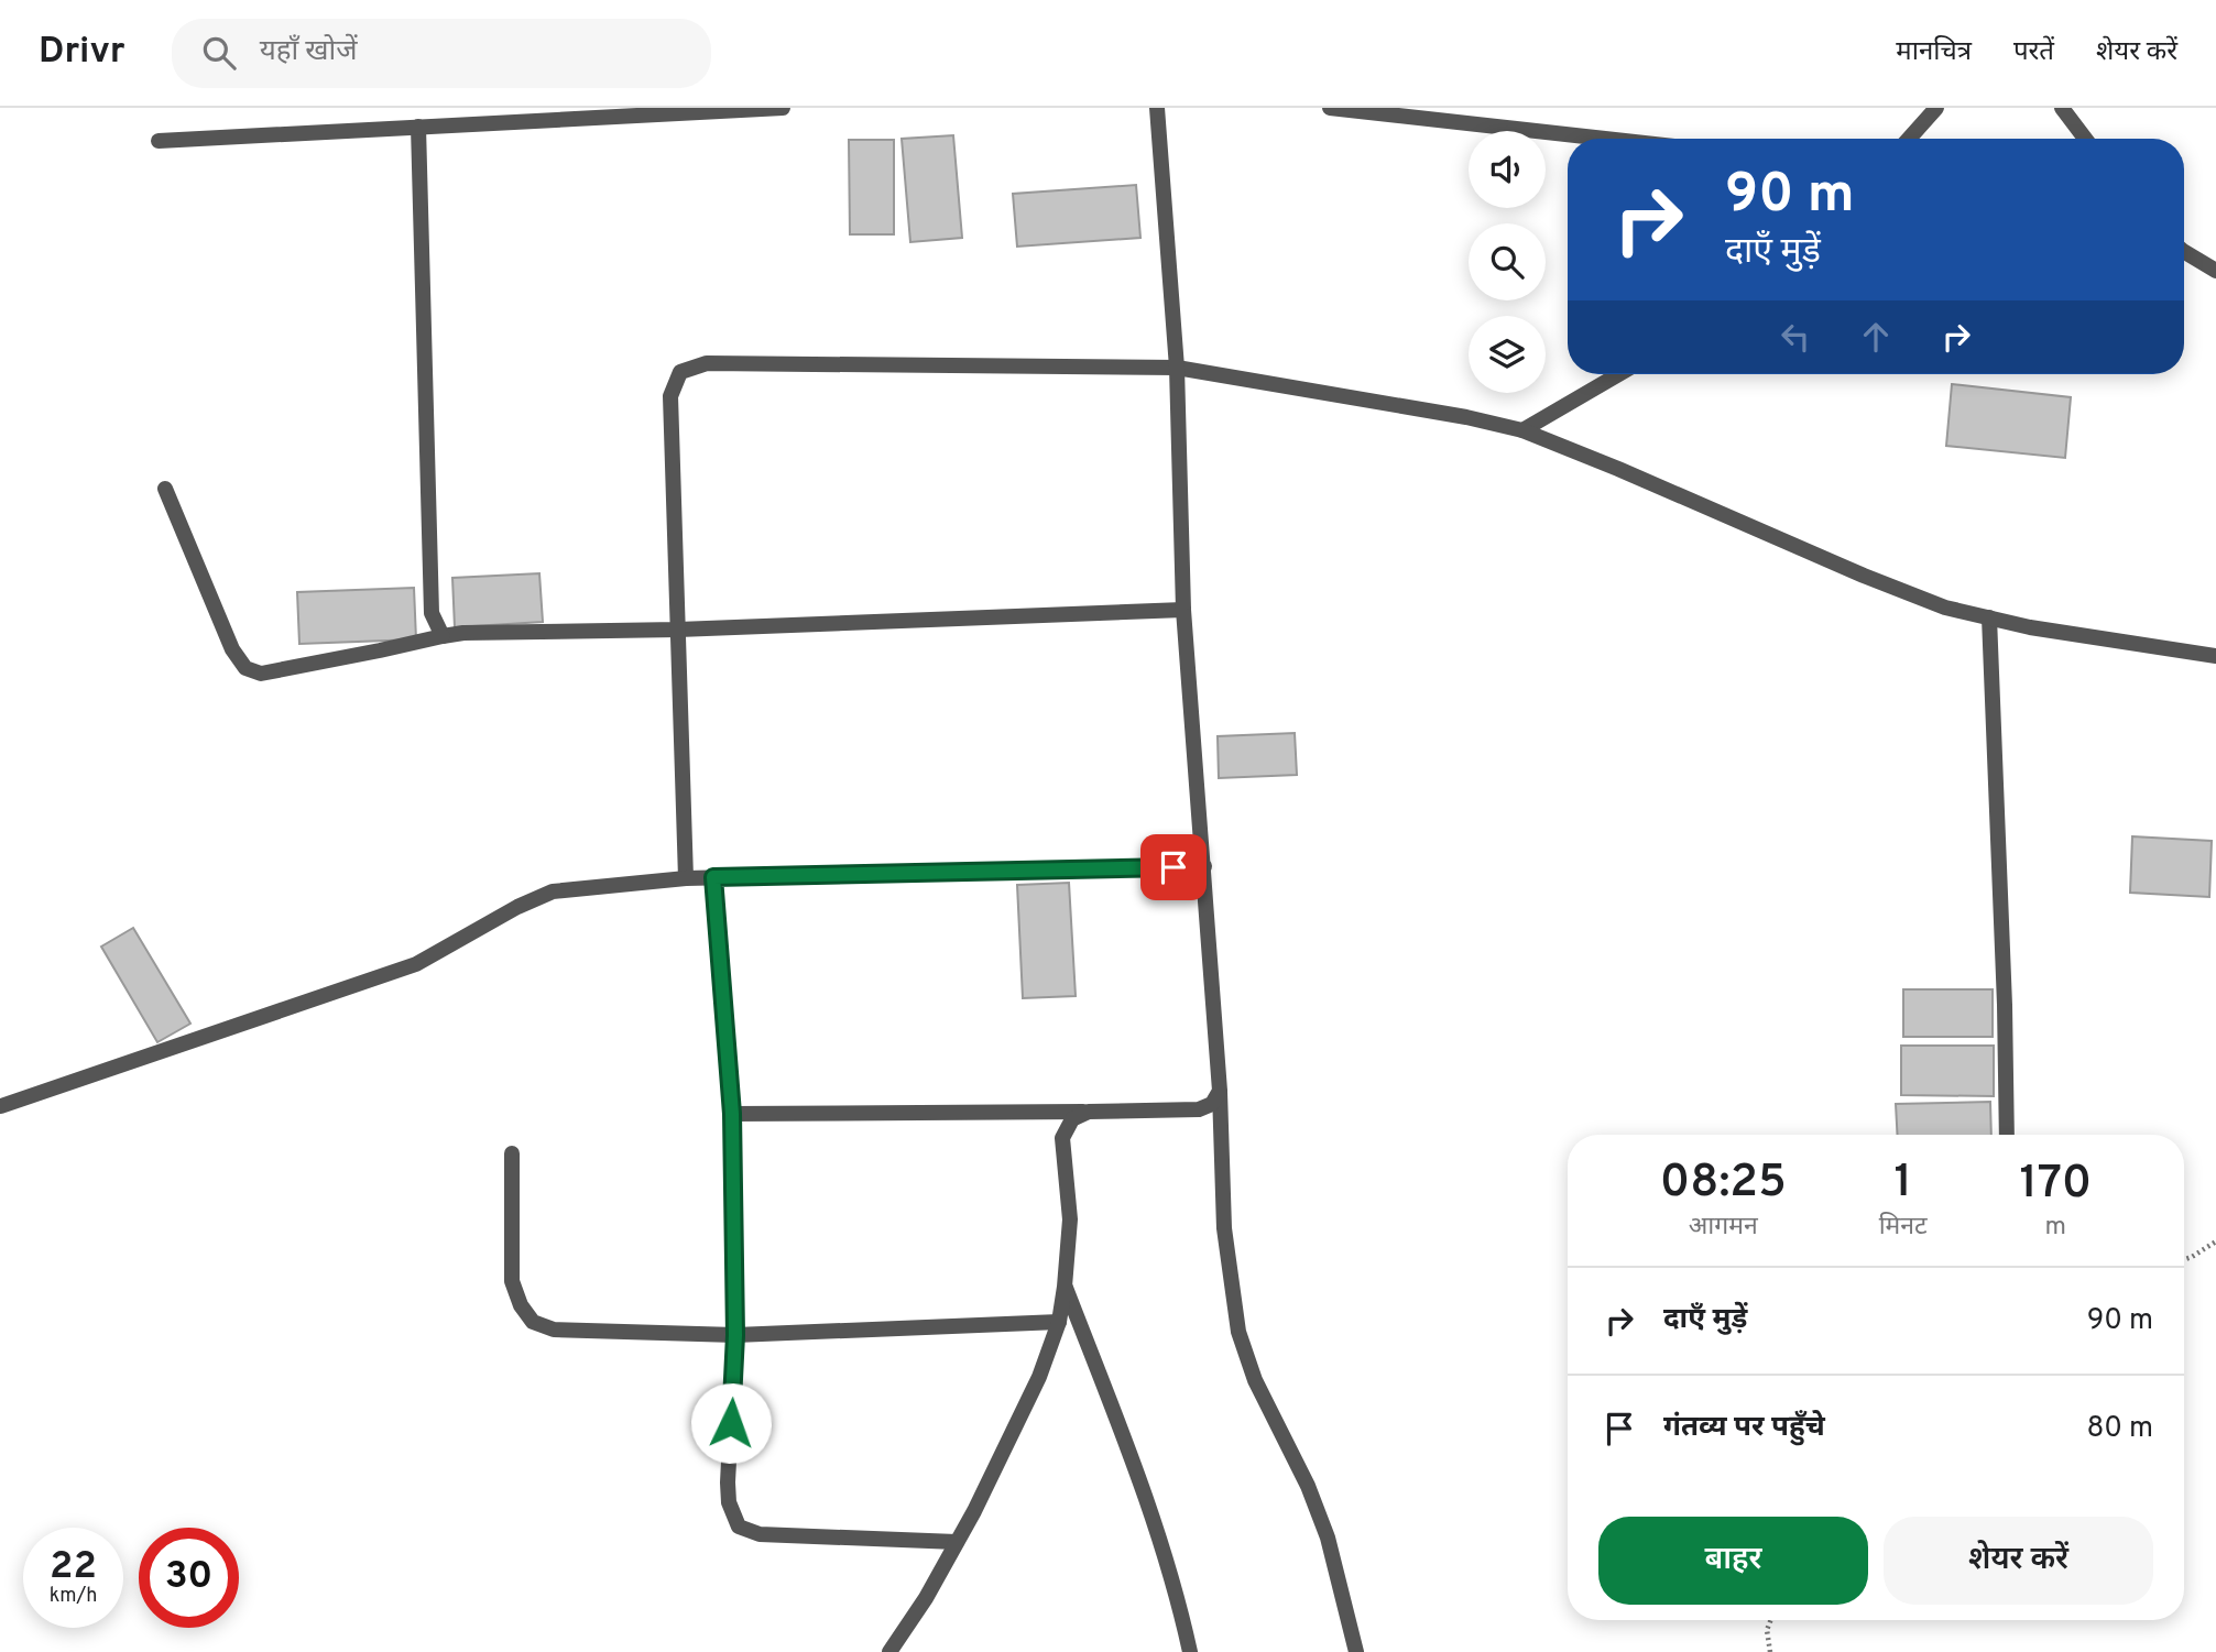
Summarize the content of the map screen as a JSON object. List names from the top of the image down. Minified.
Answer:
{"page":{"header":"Drivr","search":"यहाँ खोजें","nav":["मानचित्र","परतें","शेयर करें"],"turn":["90 m","दाएँ मुड़ें"],"eta":["08:25","आगमन","1","मिनट","170","m"],"list":[{"name":"दाएँ मुड़ें","value":"90 m"},{"name":"गंतव्य पर पहुँचे","value":"80 m"}],"buttons":["बाहर","शेयर करें"],"speed":"22 km/h","limit":"30"}}
